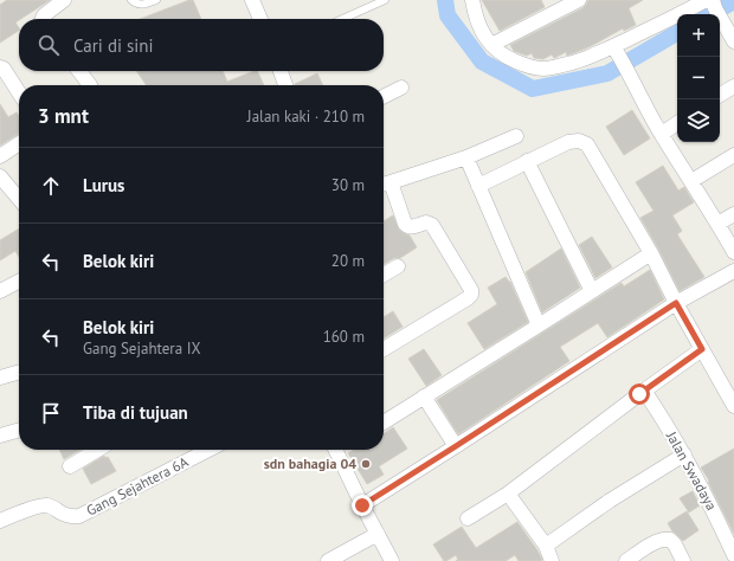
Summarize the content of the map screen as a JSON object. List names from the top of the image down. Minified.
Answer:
{"streets":{"street":["Jalan Swadaya","Gang Sejahtera 6A"]},"places":["sdn bahagia 04"],"page":{"map_buttons":["+","−"],"search":"Cari di sini","heading":["3 mnt","Jalan kaki · 210 m"],"list":[["Lurus","30 m"],["Belok kiri","20 m"],["Belok kiri","Gang Sejahtera IX","160 m"],"Tiba di tujuan"]}}
